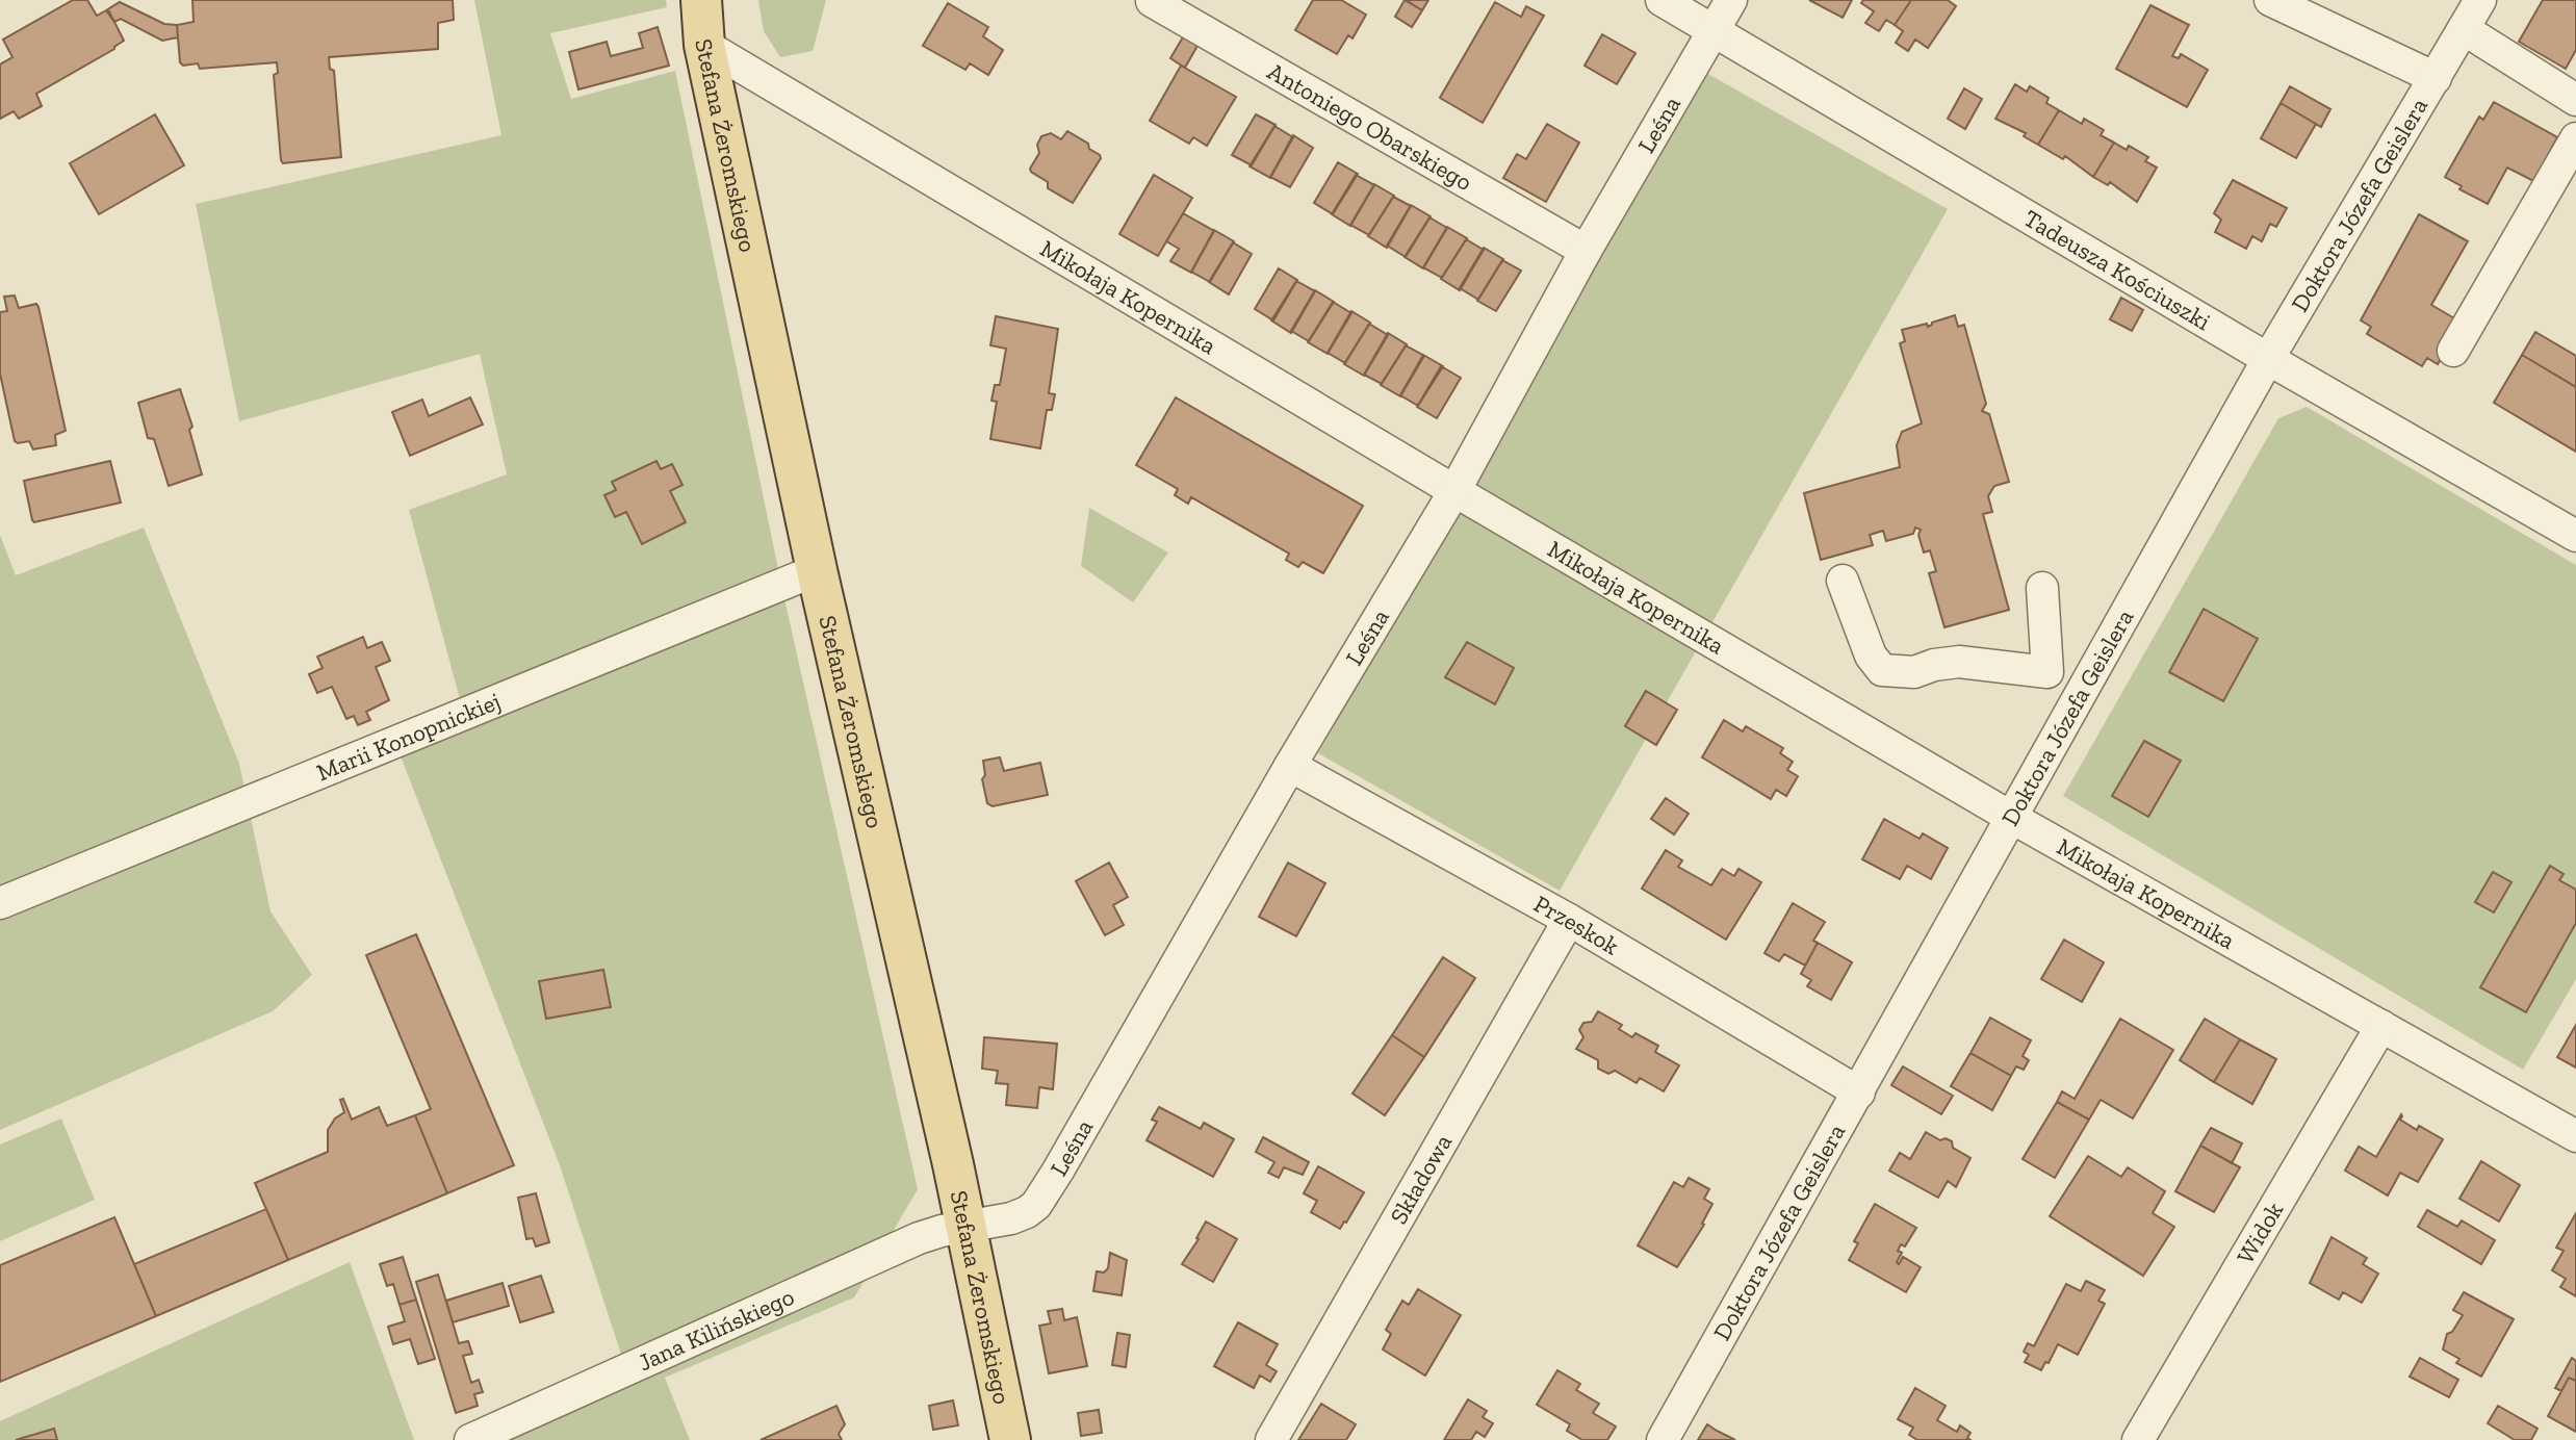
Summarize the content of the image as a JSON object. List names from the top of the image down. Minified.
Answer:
{"streets":{"main road":["Stefana Żeromskiego"],"street":["Leśna","Antoniego Obarskiego","Doktora Józefa Geislera","Tadeusza Kościuszki","Mikołaja Kopernika","Marii Konopnickiej","Przeskok","Składowa","Widok","Jana Kilińskiego"]},"crossings":[["Leśna","Antoniego Obarskiego"],["Leśna","Stefana Żeromskiego"],["Leśna","Tadeusza Kościuszki"],["Leśna","Mikołaja Kopernika"],["Leśna","Przeskok"],["Leśna","Jana Kilińskiego"],["Stefana Żeromskiego","Mikołaja Kopernika"],["Stefana Żeromskiego","Marii Konopnickiej"],["Stefana Żeromskiego","Jana Kilińskiego"],["Doktora Józefa Geislera","Tadeusza Kościuszki"],["Doktora Józefa Geislera","Mikołaja Kopernika"],["Doktora Józefa Geislera","Przeskok"],["Mikołaja Kopernika","Widok"],["Przeskok","Składowa"]]}
